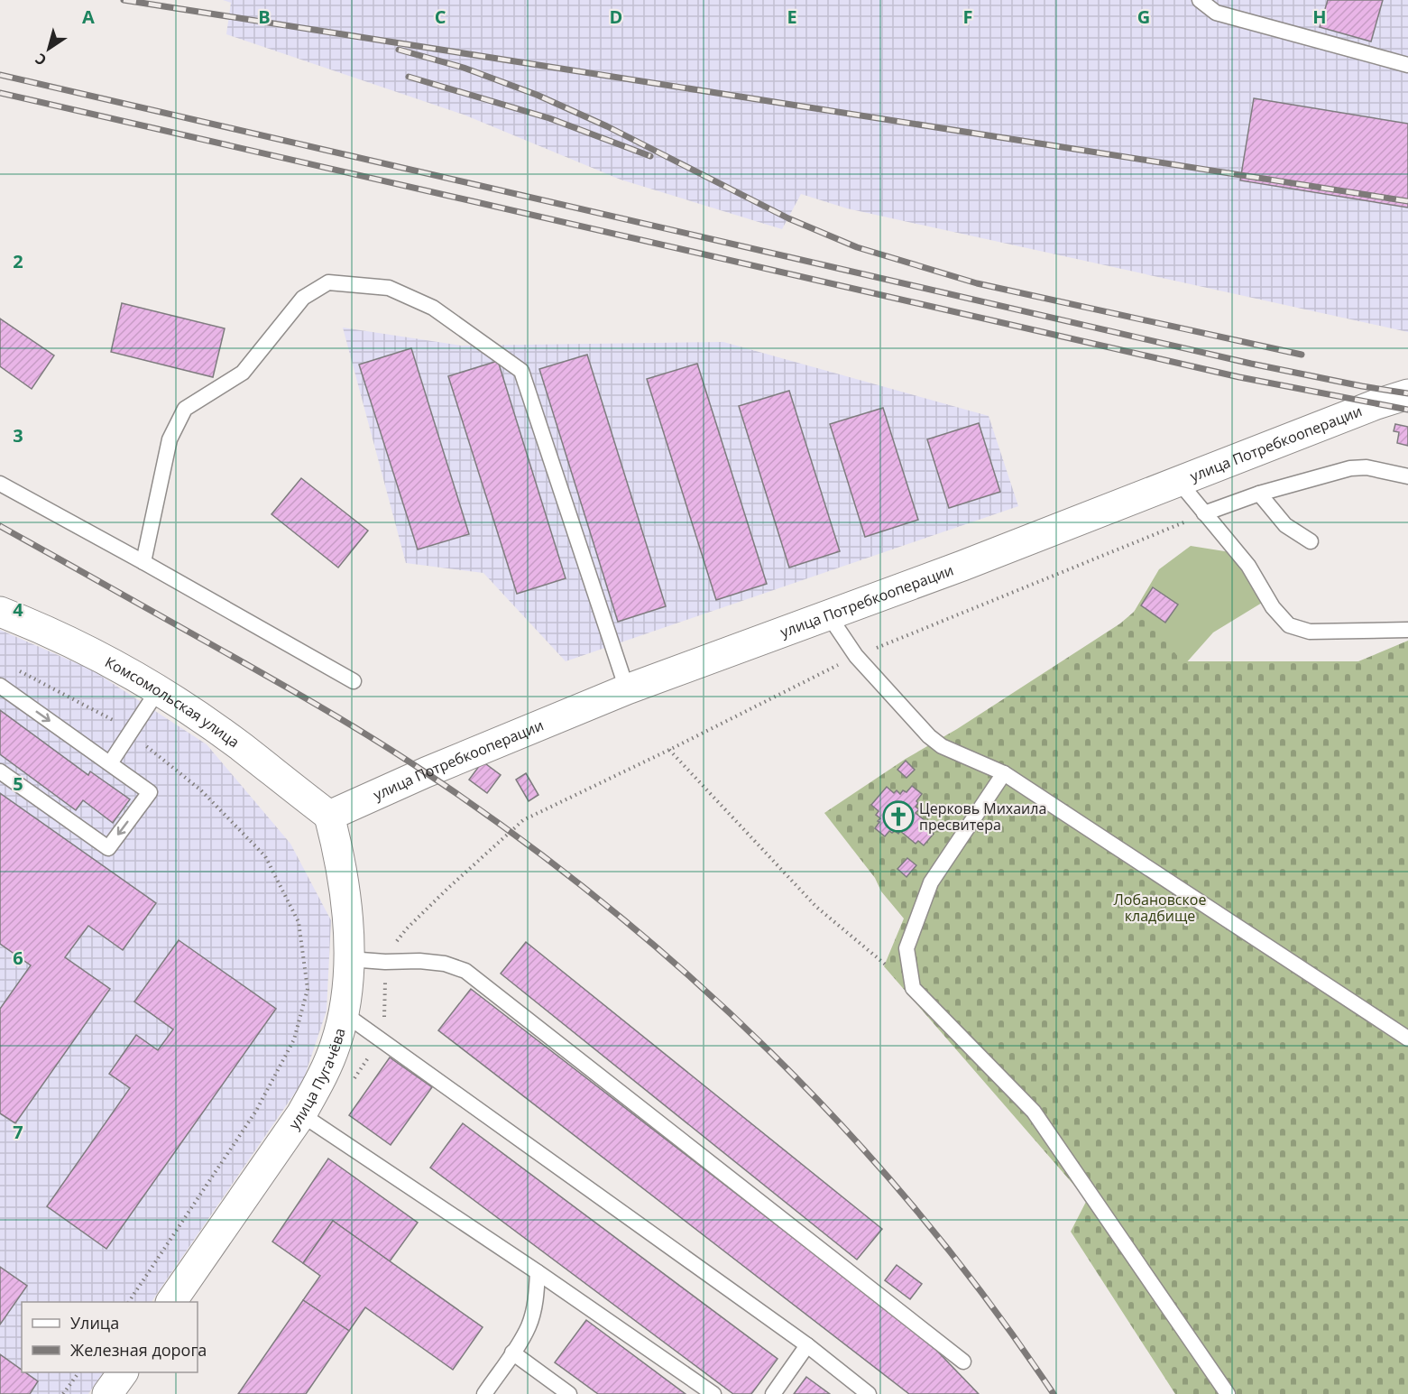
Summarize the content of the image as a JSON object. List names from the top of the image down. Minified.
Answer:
{"streets":{"main road":["улица Потребкооперации","Комсомольская улица","улица Пугачёва"]},"crossings":[["улица Потребкооперации","Комсомольская улица"],["улица Потребкооперации","улица Пугачёва"],["Комсомольская улица","улица Пугачёва"]],"parks":["Лобановское кладбище"],"places":{"church":["Церковь Михаила пресвитера"]},"legend":["Улица","Железная дорога"],"north":"bottom left","grid":{"columns":["A","B","C","D","E","F","G","H"],"rows":["2","3","4","5","6","7"]}}
